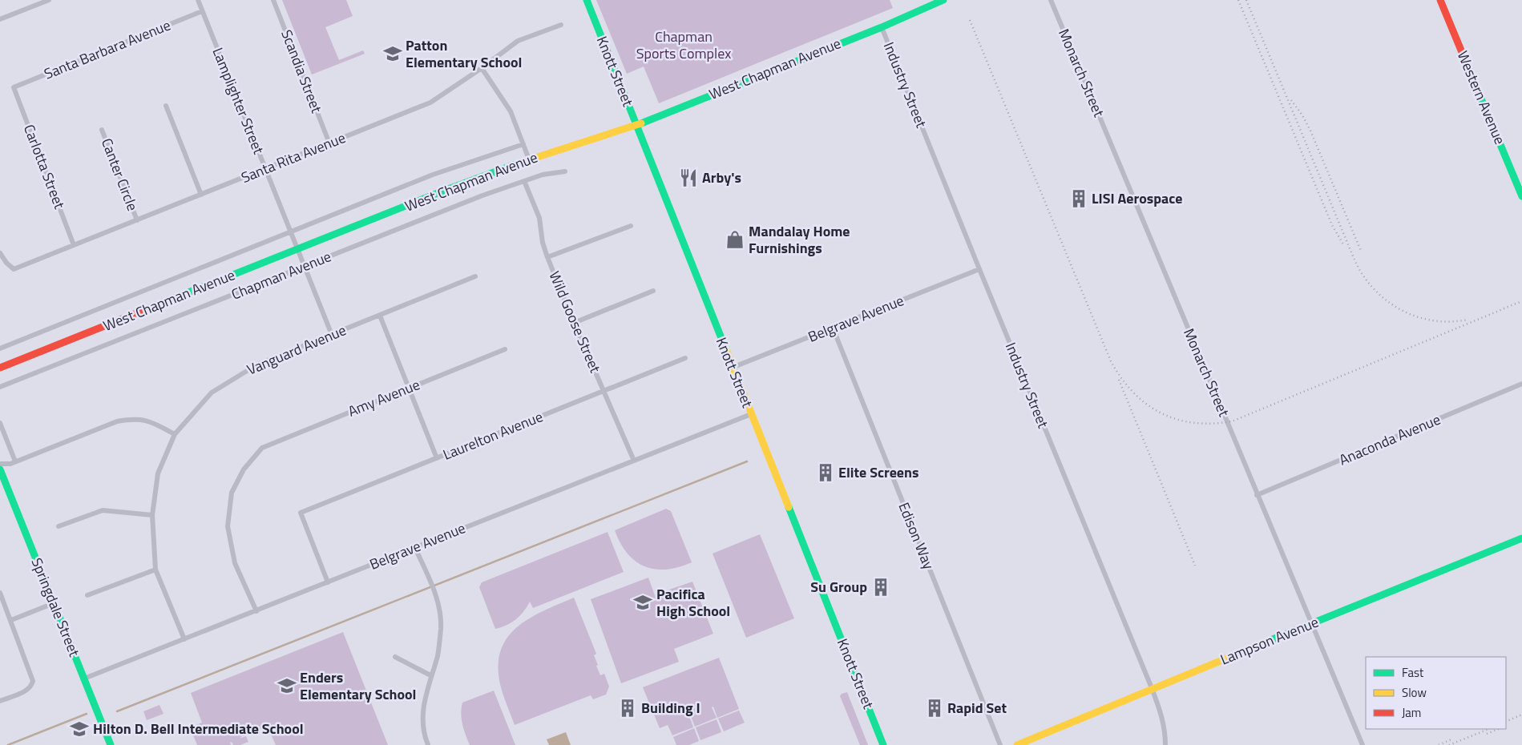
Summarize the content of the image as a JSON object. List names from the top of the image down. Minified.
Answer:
{"streets":{"main road":["West Chapman Avenue","Knott Street","Western Avenue","Springdale Street","Lampson Avenue"],"street":["Santa Barbara Avenue","Scandia Street","Monarch Street","Industry Street","Lamplighter Street","Santa Rita Avenue","Carlotta Street","Canter Circle","Chapman Avenue","Belgrave Avenue","Wild Goose Street","Vanguard Avenue","Amy Avenue","Laurelton Avenue","Anaconda Avenue","Edison Way"]},"crossings":[["Santa Barbara Avenue","Lamplighter Street"],["Santa Barbara Avenue","Carlotta Street"],["West Chapman Avenue","Knott Street"],["West Chapman Avenue","Industry Street"],["West Chapman Avenue","Lamplighter Street"],["Scandia Street","Santa Rita Avenue"],["Knott Street","Belgrave Avenue"],["Monarch Street","Anaconda Avenue"],["Monarch Street","Lampson Avenue"],["Industry Street","Belgrave Avenue"],["Industry Street","Lampson Avenue"],["Lamplighter Street","Santa Rita Avenue"],["Lamplighter Street","Chapman Avenue"],["Lamplighter Street","Vanguard Avenue"],["Santa Rita Avenue","Carlotta Street"],["Santa Rita Avenue","Canter Circle"],["Chapman Avenue","Wild Goose Street"],["Belgrave Avenue","Wild Goose Street"],["Belgrave Avenue","Vanguard Avenue"],["Belgrave Avenue","Amy Avenue"],["Belgrave Avenue","Laurelton Avenue"],["Belgrave Avenue","Edison Way"],["Belgrave Avenue","Springdale Street"],["Wild Goose Street","Laurelton Avenue"]],"parks":["Chapman Sports Complex"],"places":{"school or university":["Patton Elementary School","Pacifica High School","Enders Elementary School","Hilton D. Bell Intermediate School"],"restaurant":["Arby's"],"building":["LISI Aerospace","Elite Screens","Su Group","Building I","Rapid Set"],"shop":["Mandalay Home Furnishings"]},"legend":["Fast","Slow","Jam"]}
